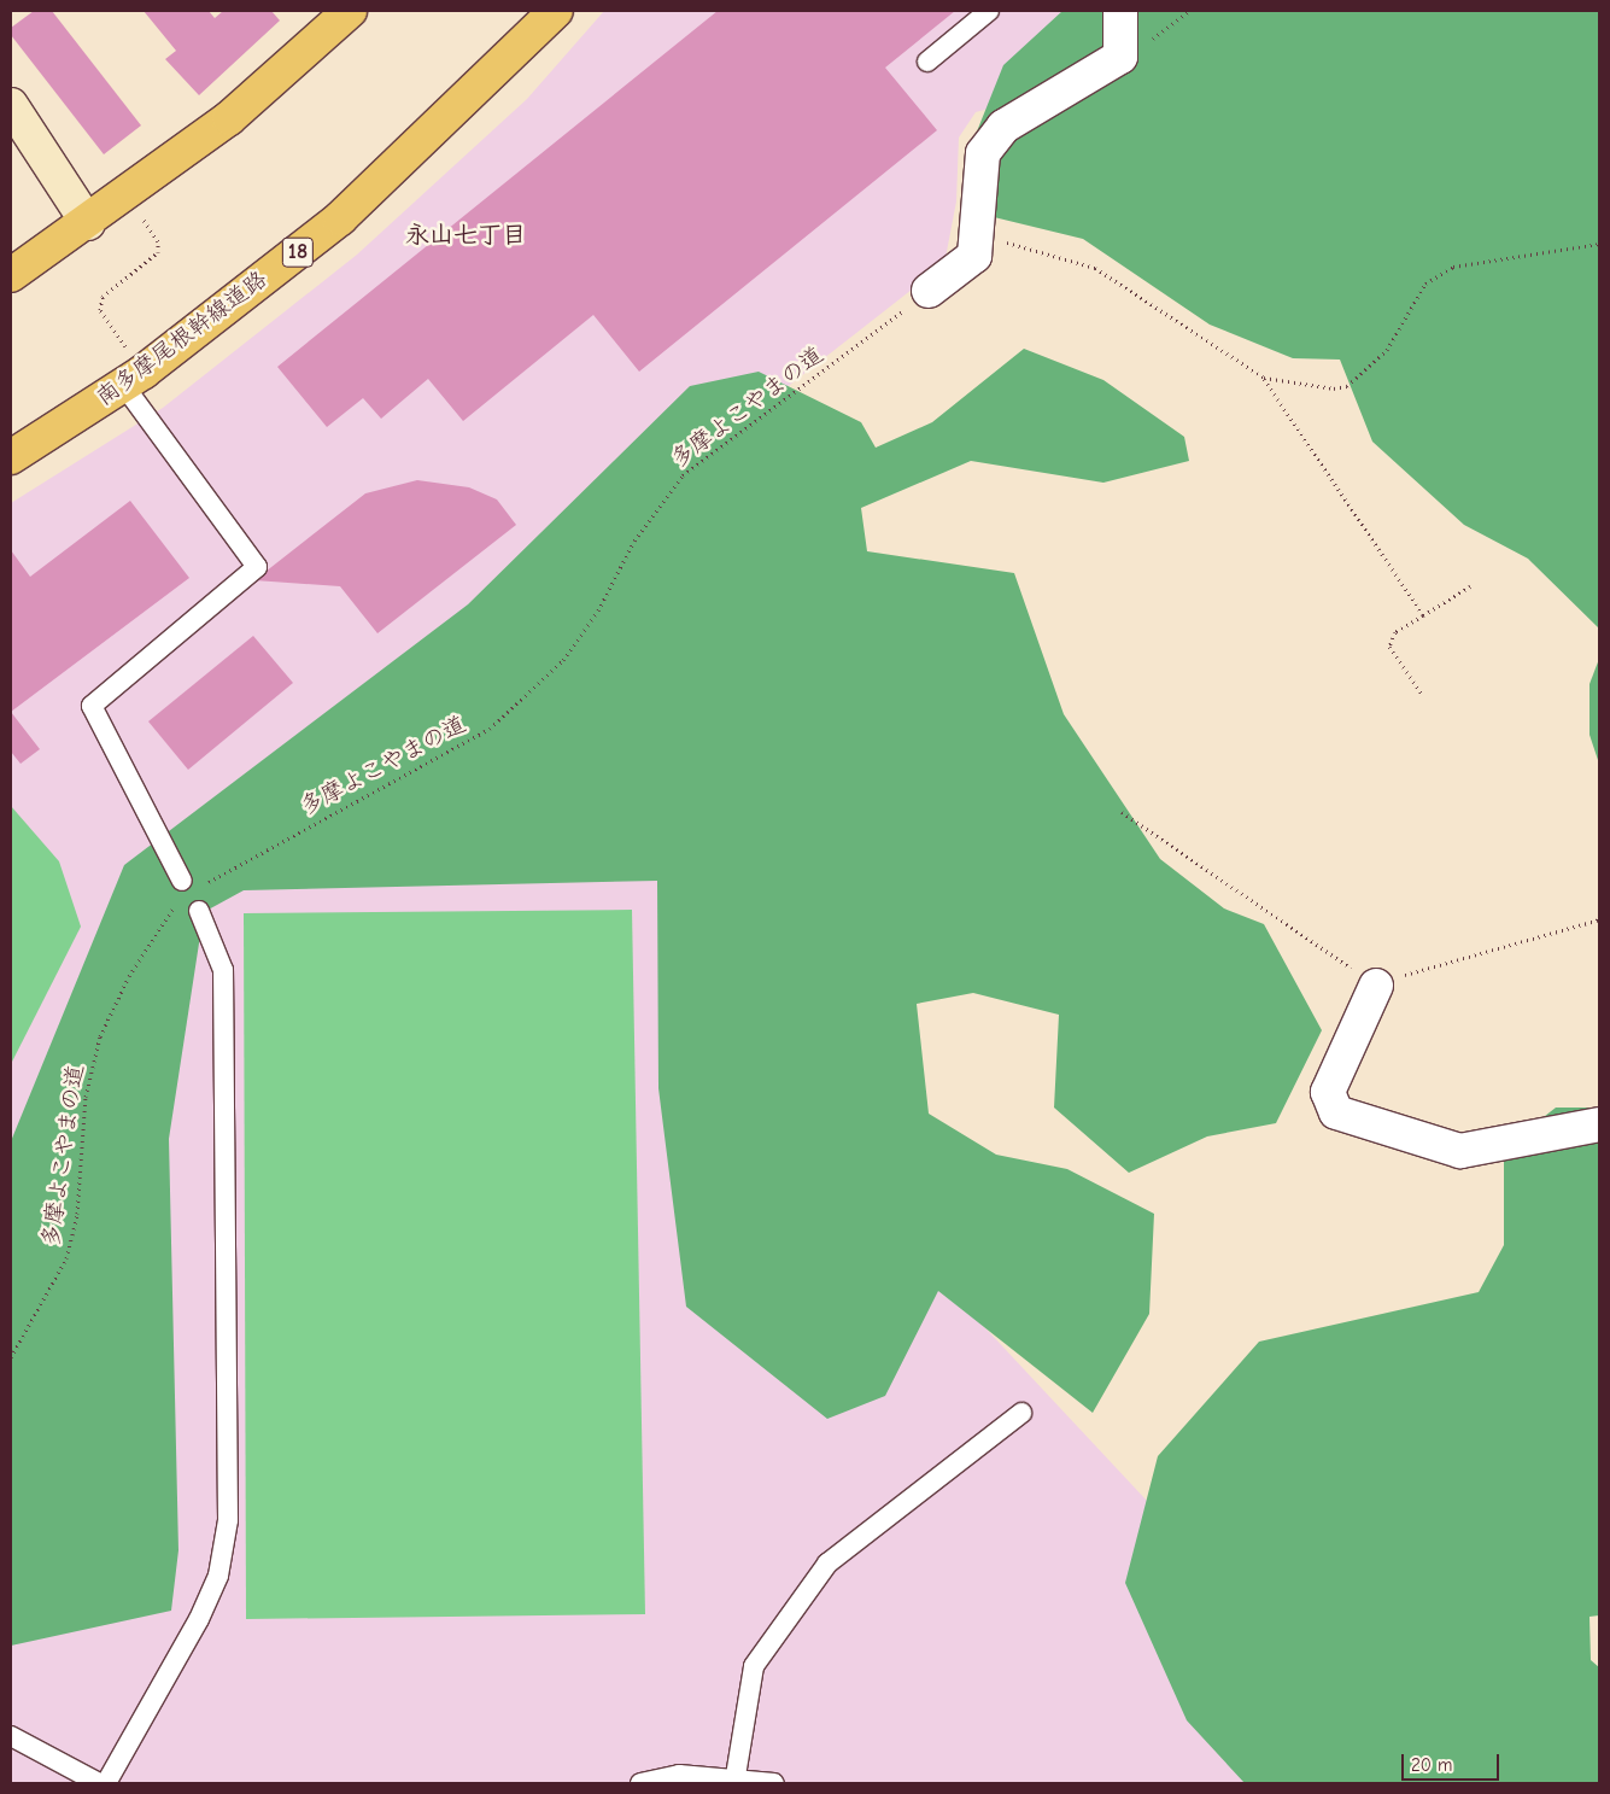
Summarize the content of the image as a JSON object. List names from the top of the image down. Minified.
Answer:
{"streets":{"main road":["18","南多摩尾根幹線道路"],"path":["多摩よこやまの道"]},"districts":["永山七丁目"],"scale_bar":"20 m"}
